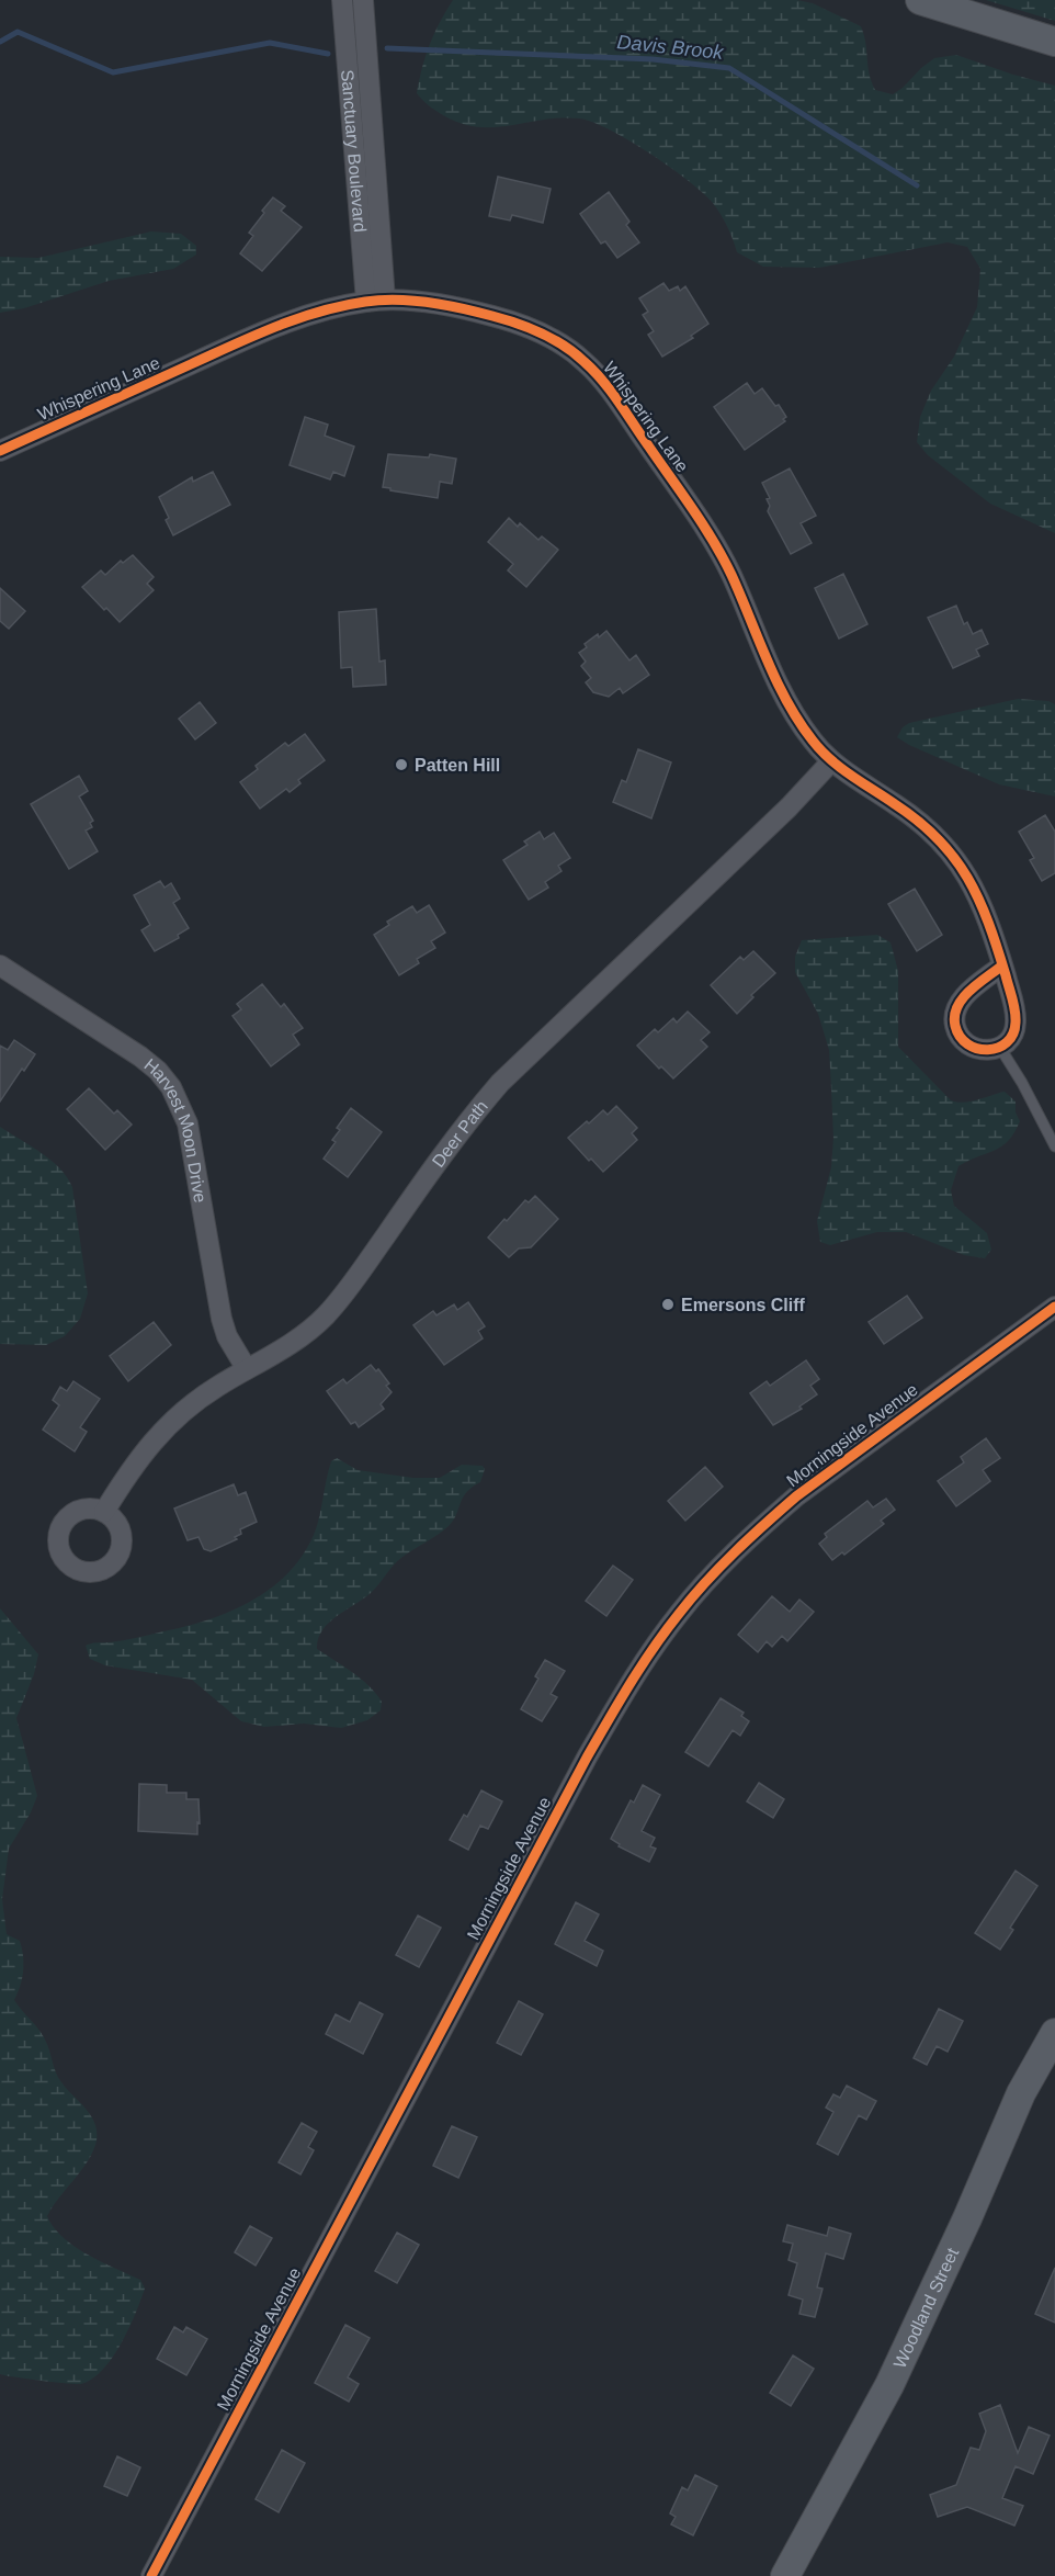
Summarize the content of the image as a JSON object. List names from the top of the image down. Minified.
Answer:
{"streets":{"street":["Sanctuary Boulevard","Whispering Lane","Harvest Moon Drive","Deer Path","Morningside Avenue","Woodland Street"]},"crossings":[["Sanctuary Boulevard","Whispering Lane"],["Whispering Lane","Deer Path"],["Harvest Moon Drive","Deer Path"]],"water":["Davis Brook"],"places":["Patten Hill","Emersons Cliff"]}
